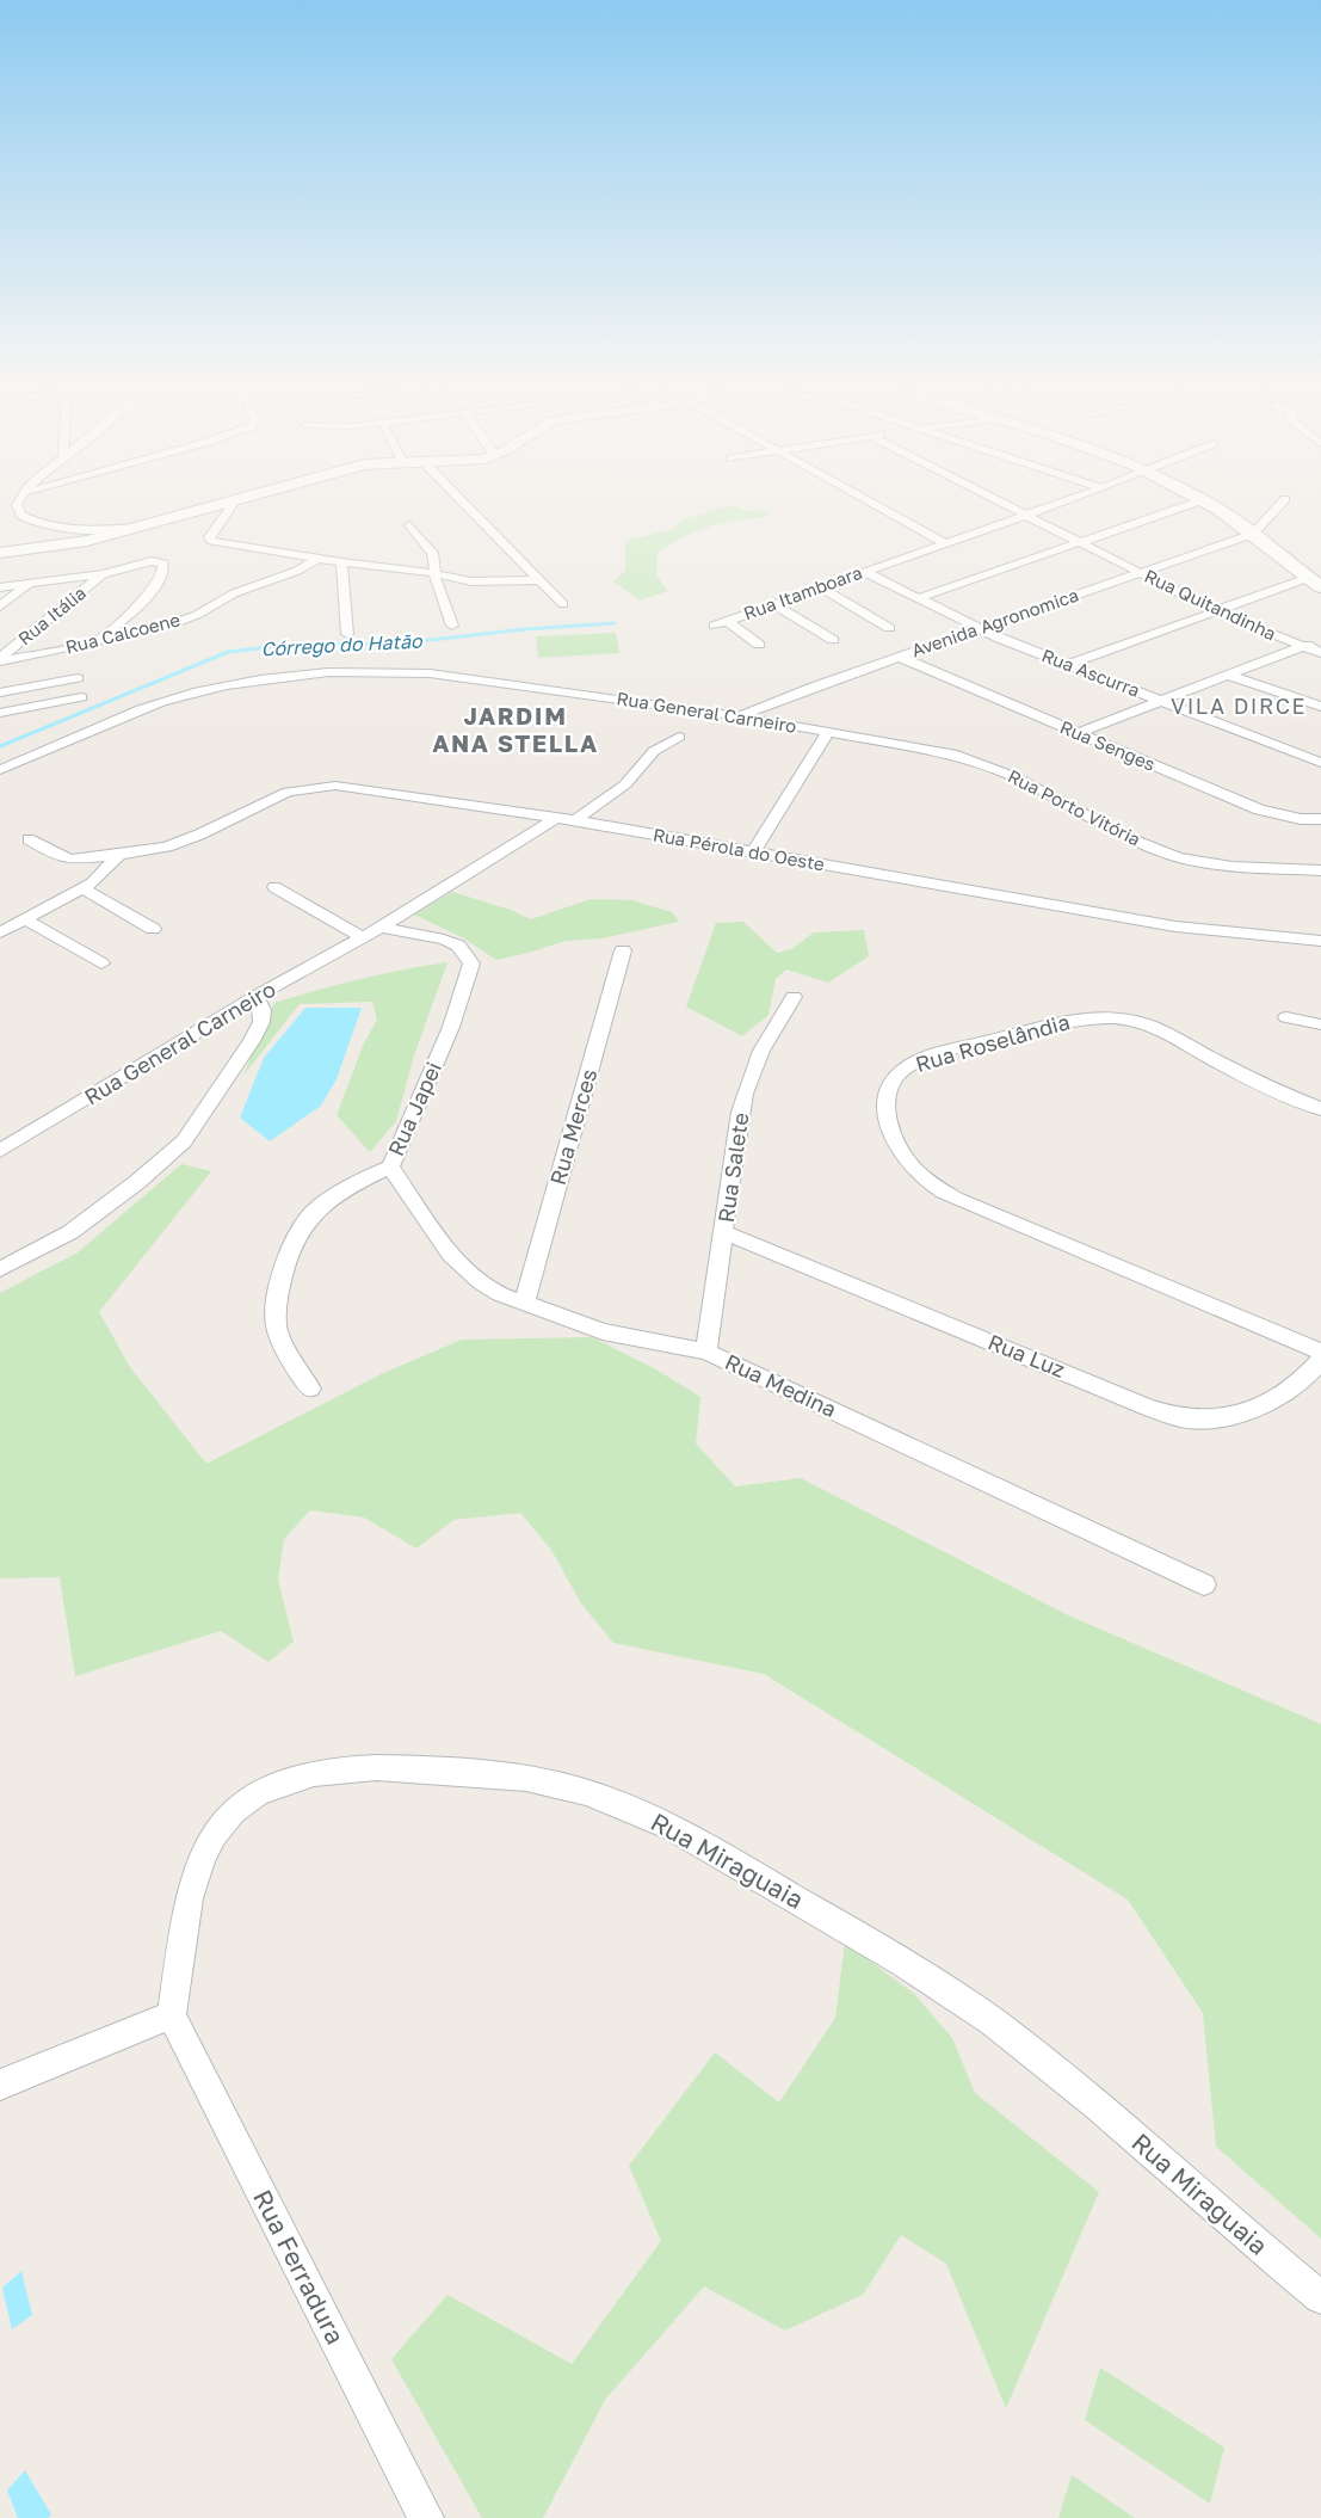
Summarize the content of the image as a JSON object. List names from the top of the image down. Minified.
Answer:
{"streets":{"street":["Rua Itamboara","Rua Quitandinha","Rua Itália","Avenida Agronomica","Rua Calcoene","Rua Ascurra","Rua General Carneiro","Rua Senges","Rua Porto Vitória","Rua Pérola do Oeste","Rua Roselândia","Rua Japei","Rua Merces","Rua Salete","Rua Luz","Rua Medina","Rua Miraguaia","Rua Ferradura"]},"crossings":[["Rua Itamboara","Rua Quitandinha"],["Rua Itamboara","Rua Ascurra"],["Rua Quitandinha","Avenida Agronomica"],["Rua Itália","Rua Calcoene"],["Avenida Agronomica","Rua Ascurra"],["Avenida Agronomica","Rua General Carneiro"],["Avenida Agronomica","Rua Senges"],["Rua General Carneiro","Rua Porto Vitória"],["Rua General Carneiro","Rua Pérola do Oeste"],["Rua General Carneiro","Rua Japei"],["Rua Japei","Rua Medina"],["Rua Merces","Rua Medina"],["Rua Salete","Rua Luz"],["Rua Salete","Rua Medina"],["Rua Miraguaia","Rua Ferradura"]],"districts":["VILA DIRCE","JARDIM ANA STELLA"],"water":["Córrego do Hatão"]}
